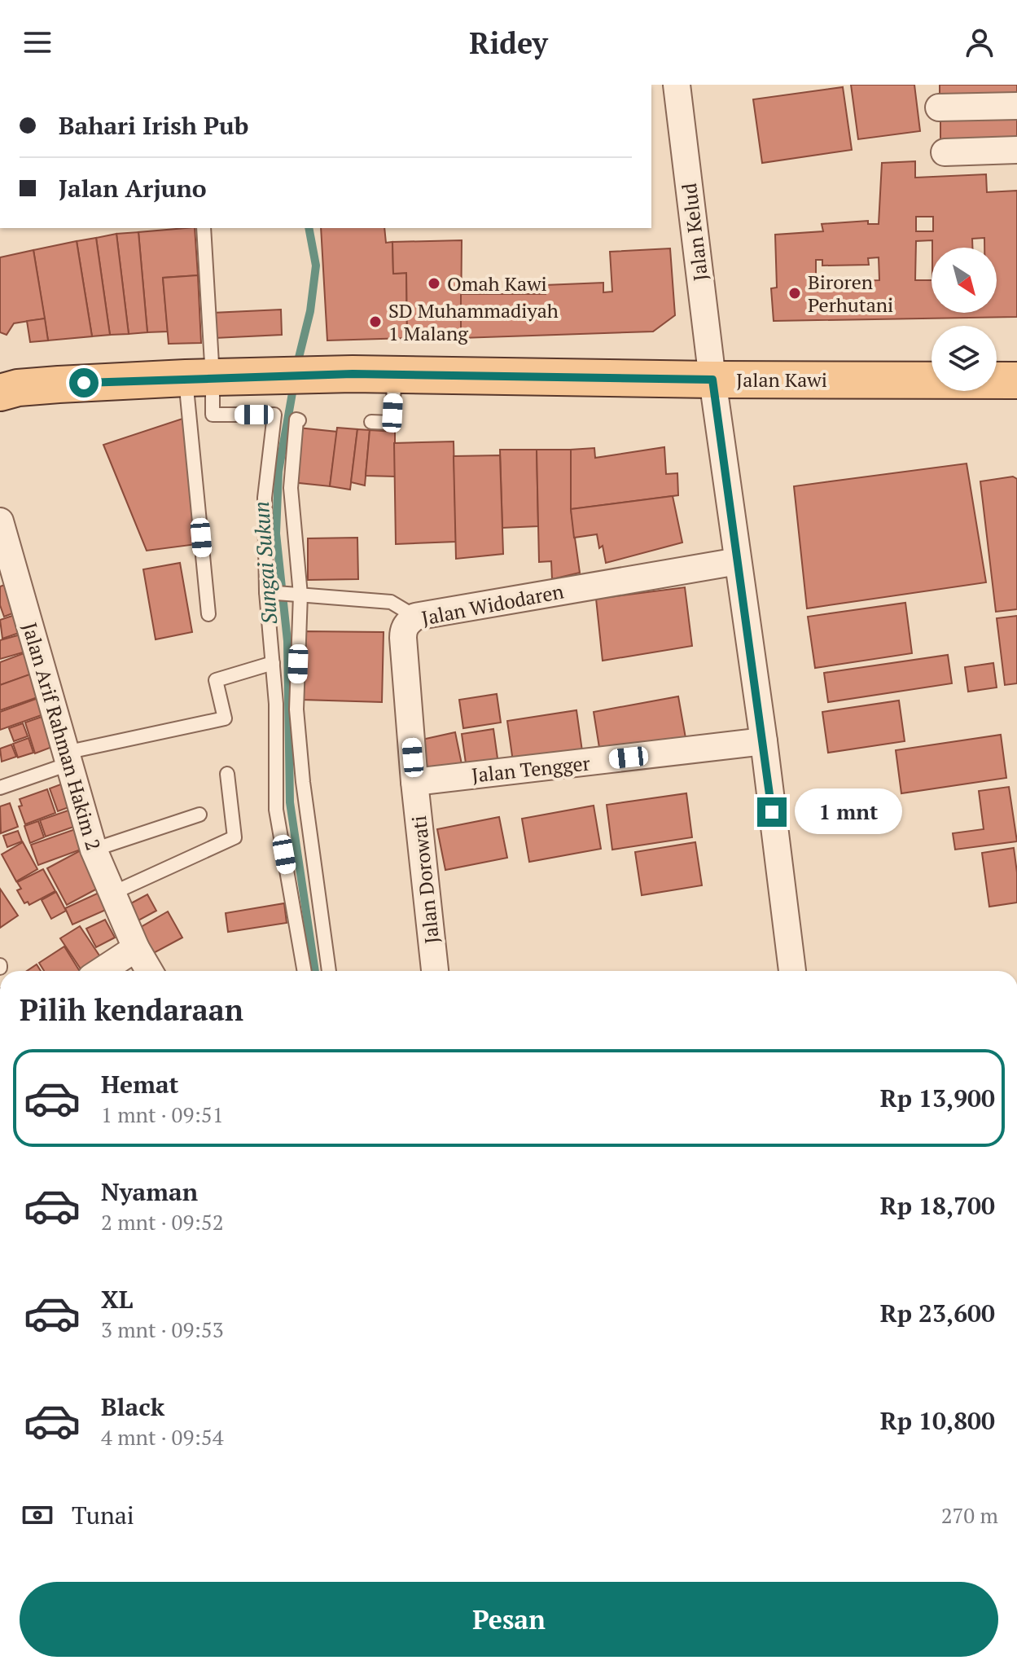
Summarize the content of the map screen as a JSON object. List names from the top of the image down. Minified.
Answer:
{"streets":{"main road":["Jalan Kawi"],"street":["Jalan Kelud","Jalan Widodaren","Jalan Arif Rahman Hakim 2","Jalan Tengger","Jalan Dorowati"]},"crossings":[["Jalan Kelud","Jalan Kawi"],["Jalan Kelud","Jalan Widodaren"],["Jalan Kelud","Jalan Tengger"],["Jalan Widodaren","Jalan Tengger"],["Jalan Widodaren","Jalan Dorowati"],["Jalan Tengger","Jalan Dorowati"]],"water":["Sungai Sukun"],"places":["Omah Kawi","Biroren Perhutani","SD Muhammadiyah 1 Malang"],"north":"bottom right","page":{"header":"Ridey","banner":["Bahari Irish Pub","Jalan Arjuno"],"bubble":"1 mnt","heading":"Pilih kendaraan","list":[{"name":"Hemat","note":"1 mnt · 09:51","value":"Rp 13,900"},{"name":"Nyaman","note":"2 mnt · 09:52","value":"Rp 18,700"},{"name":"XL","note":"3 mnt · 09:53","value":"Rp 23,600"},{"name":"Black","note":"4 mnt · 09:54","value":"Rp 10,800"}],"pay":["Tunai","270 m"],"buttons":"Pesan"}}
